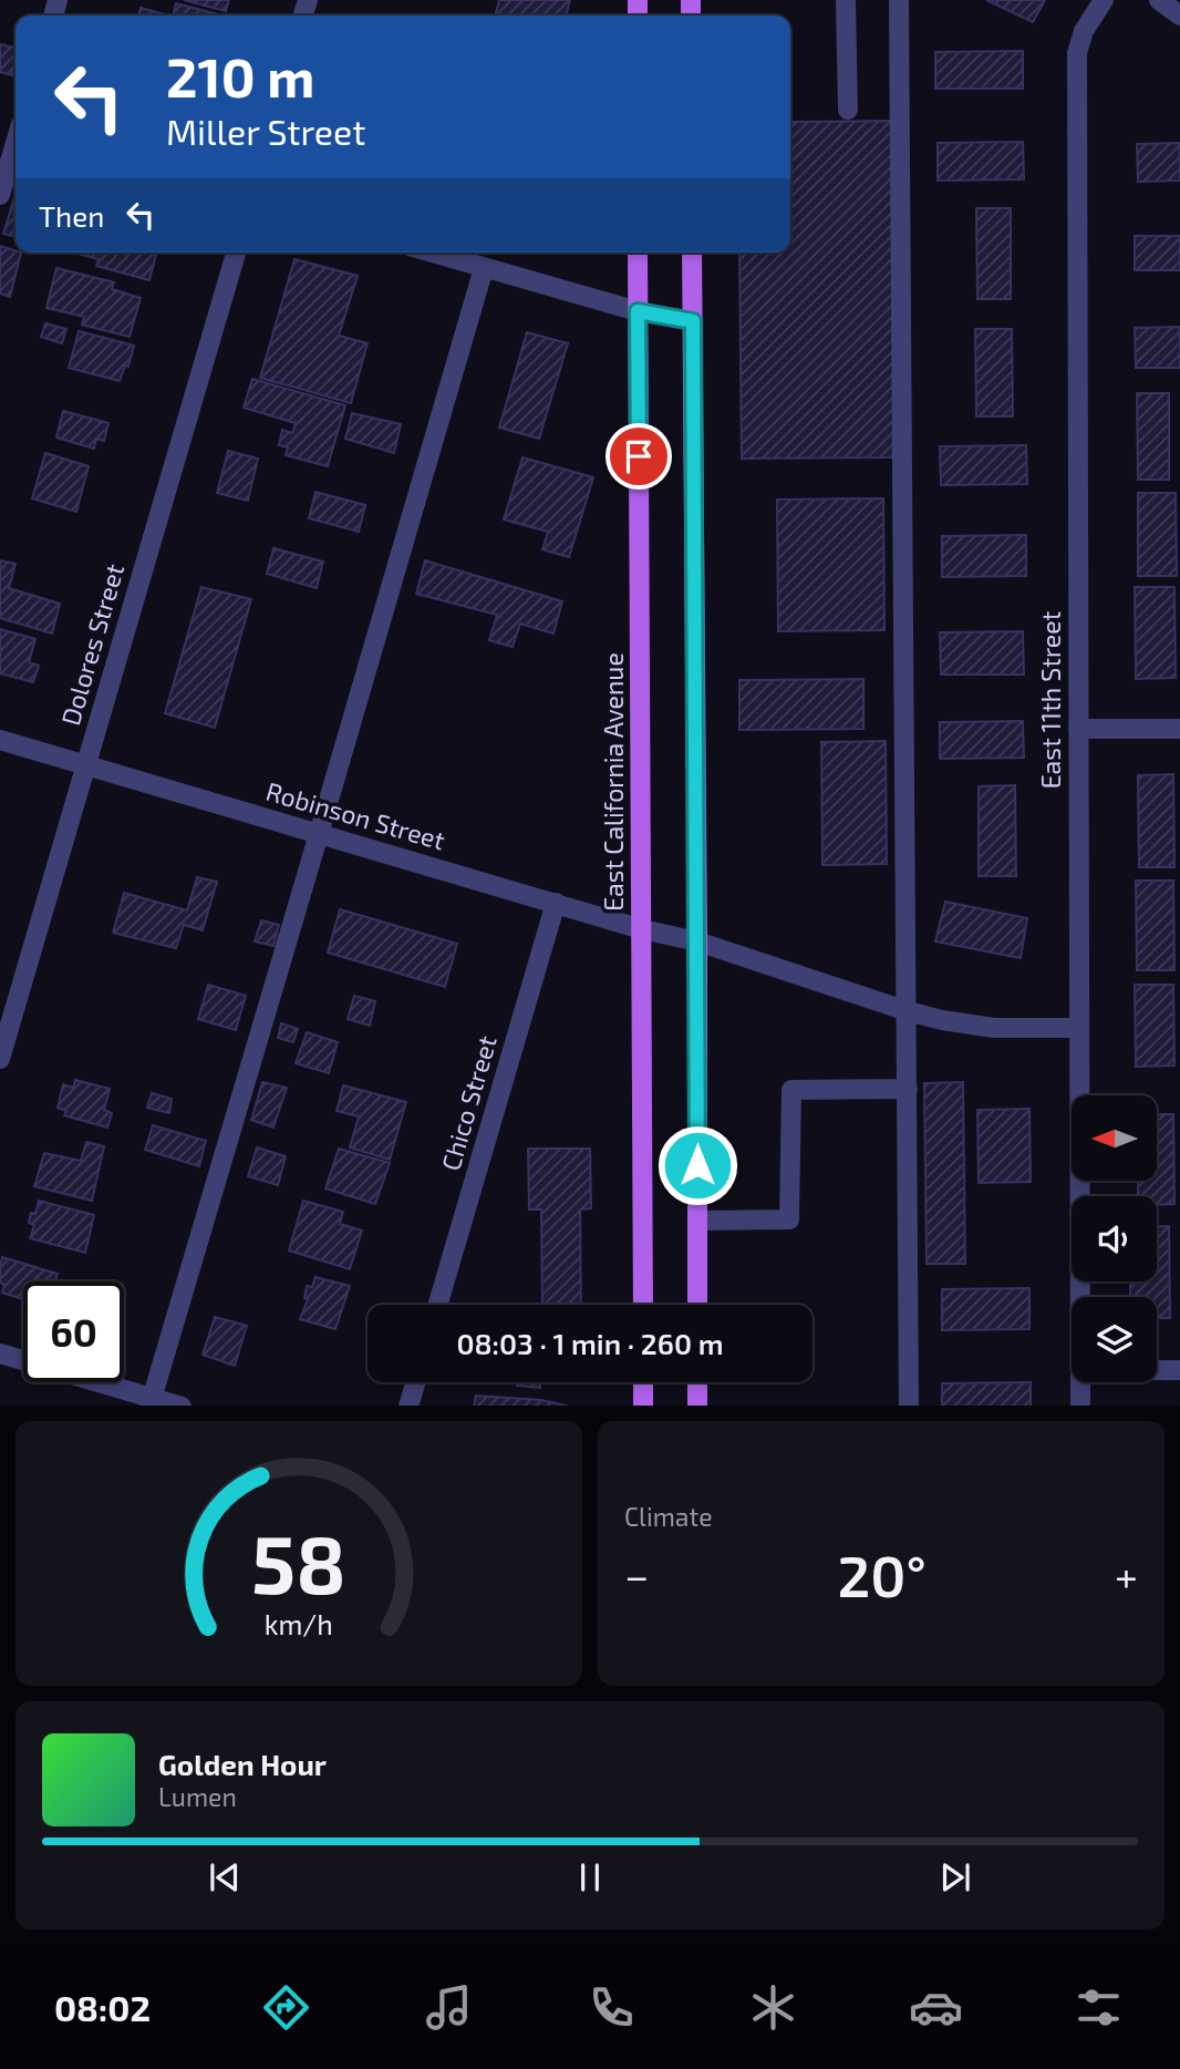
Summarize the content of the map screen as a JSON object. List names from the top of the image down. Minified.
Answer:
{"streets":{"main road":["East California Avenue"],"street":["Dolores Street","East 11th Street","Robinson Street","Chico Street"]},"crossings":[["Dolores Street","Robinson Street"],["East 11th Street","Robinson Street"],["East California Avenue","Robinson Street"],["Robinson Street","Chico Street"]],"north":"left","page":{"turn":["210 m","Miller Street"],"then":"Then","limit":"60","trip":"08:03 · 1 min · 260 m","tile":"Climate","heat":["−","20°","+"],"song":["Golden Hour","Lumen"],"tabs":"08:02","gauge":["58","km/h"]}}
